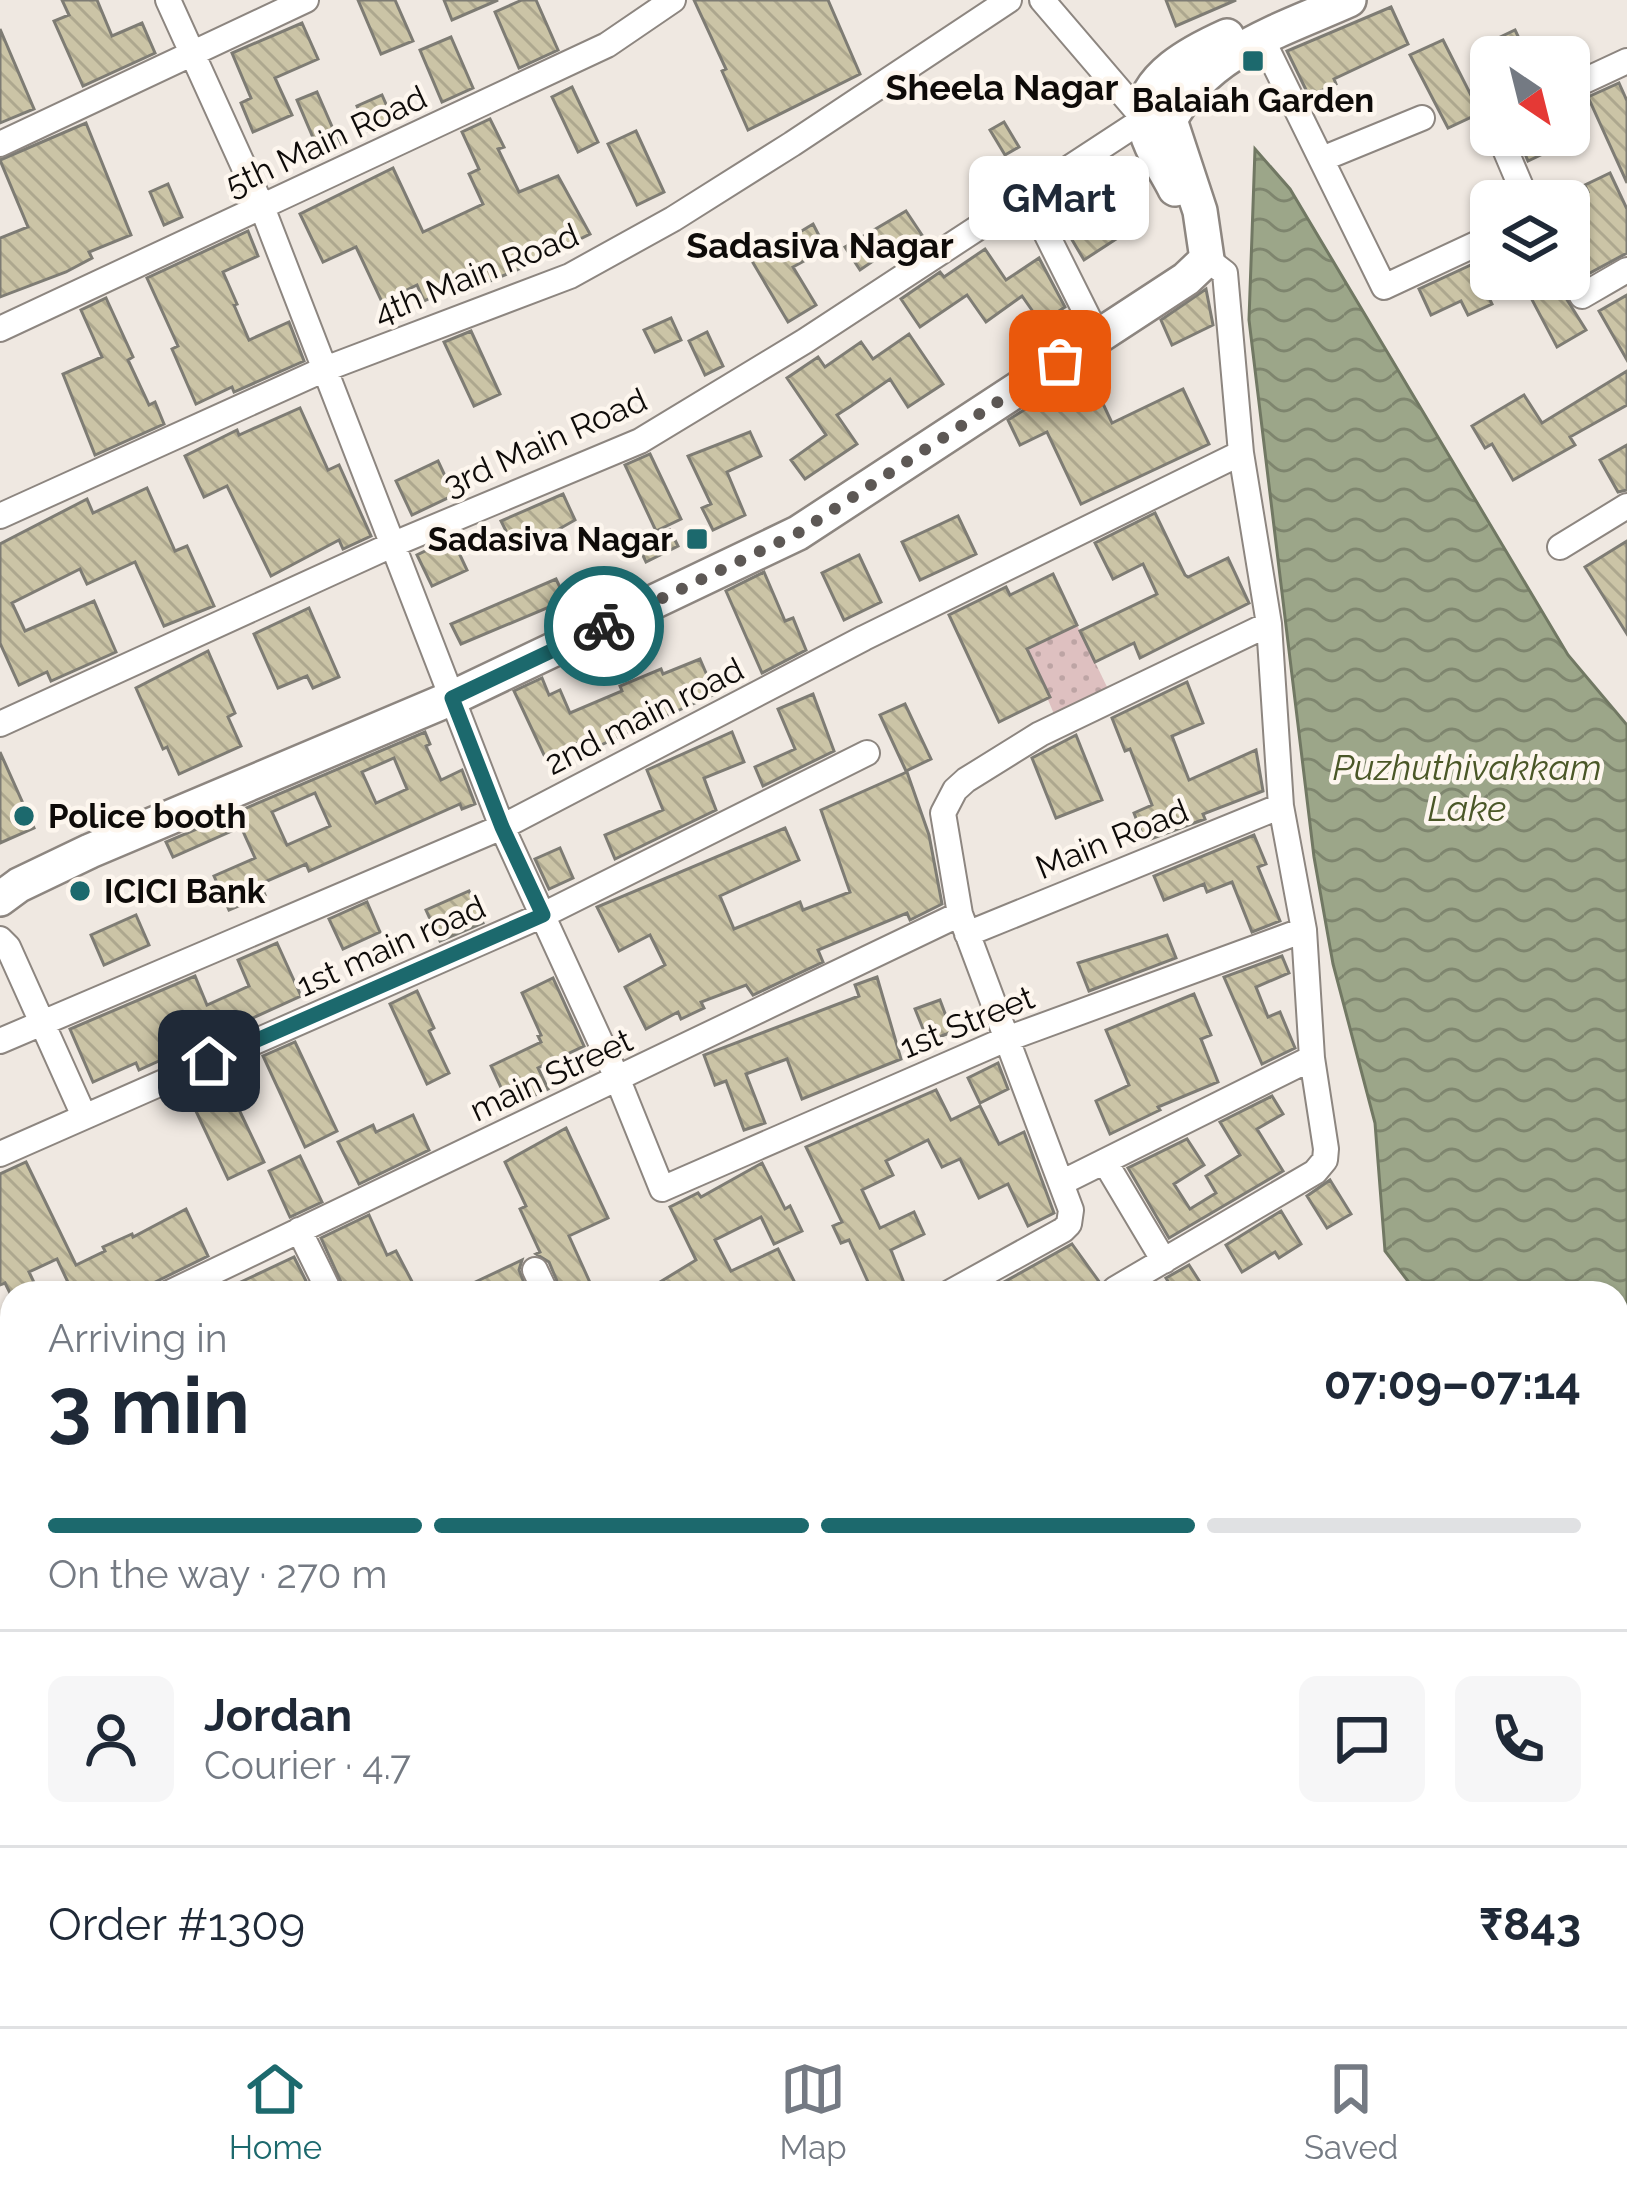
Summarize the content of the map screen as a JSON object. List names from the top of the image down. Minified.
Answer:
{"streets":{"street":["5th Main Road","4th Main Road","3rd Main Road","2nd main road","Main Road","1st main road","1st Street","main Street"]},"crossings":[["Main Road","main Street"],["1st Street","main Street"]],"districts":["Sheela Nagar","Sadasiva Nagar"],"water":["Puzhuthivakkam Lake"],"places":{"transit":["Balaiah Garden","Sadasiva Nagar"],"other":["GMart","Police booth","ICICI Bank"]},"north":"bottom right","page":{"bubble":"GMart","heading":["3 min","Arriving in","07:09–07:14"],"panel":["Jordan","Courier · 4.7","Order #1309","₹843"],"bar":"On the way · 270 m","tabs":["Home","Map","Saved"]}}
